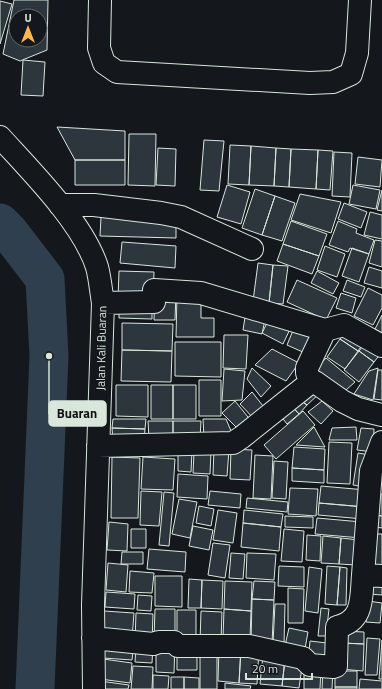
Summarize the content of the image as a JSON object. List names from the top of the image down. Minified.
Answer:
{"streets":{"street":["Jalan Kali Buaran"]},"places":["Buaran"],"scale_bar":"20 m","north":"top"}
